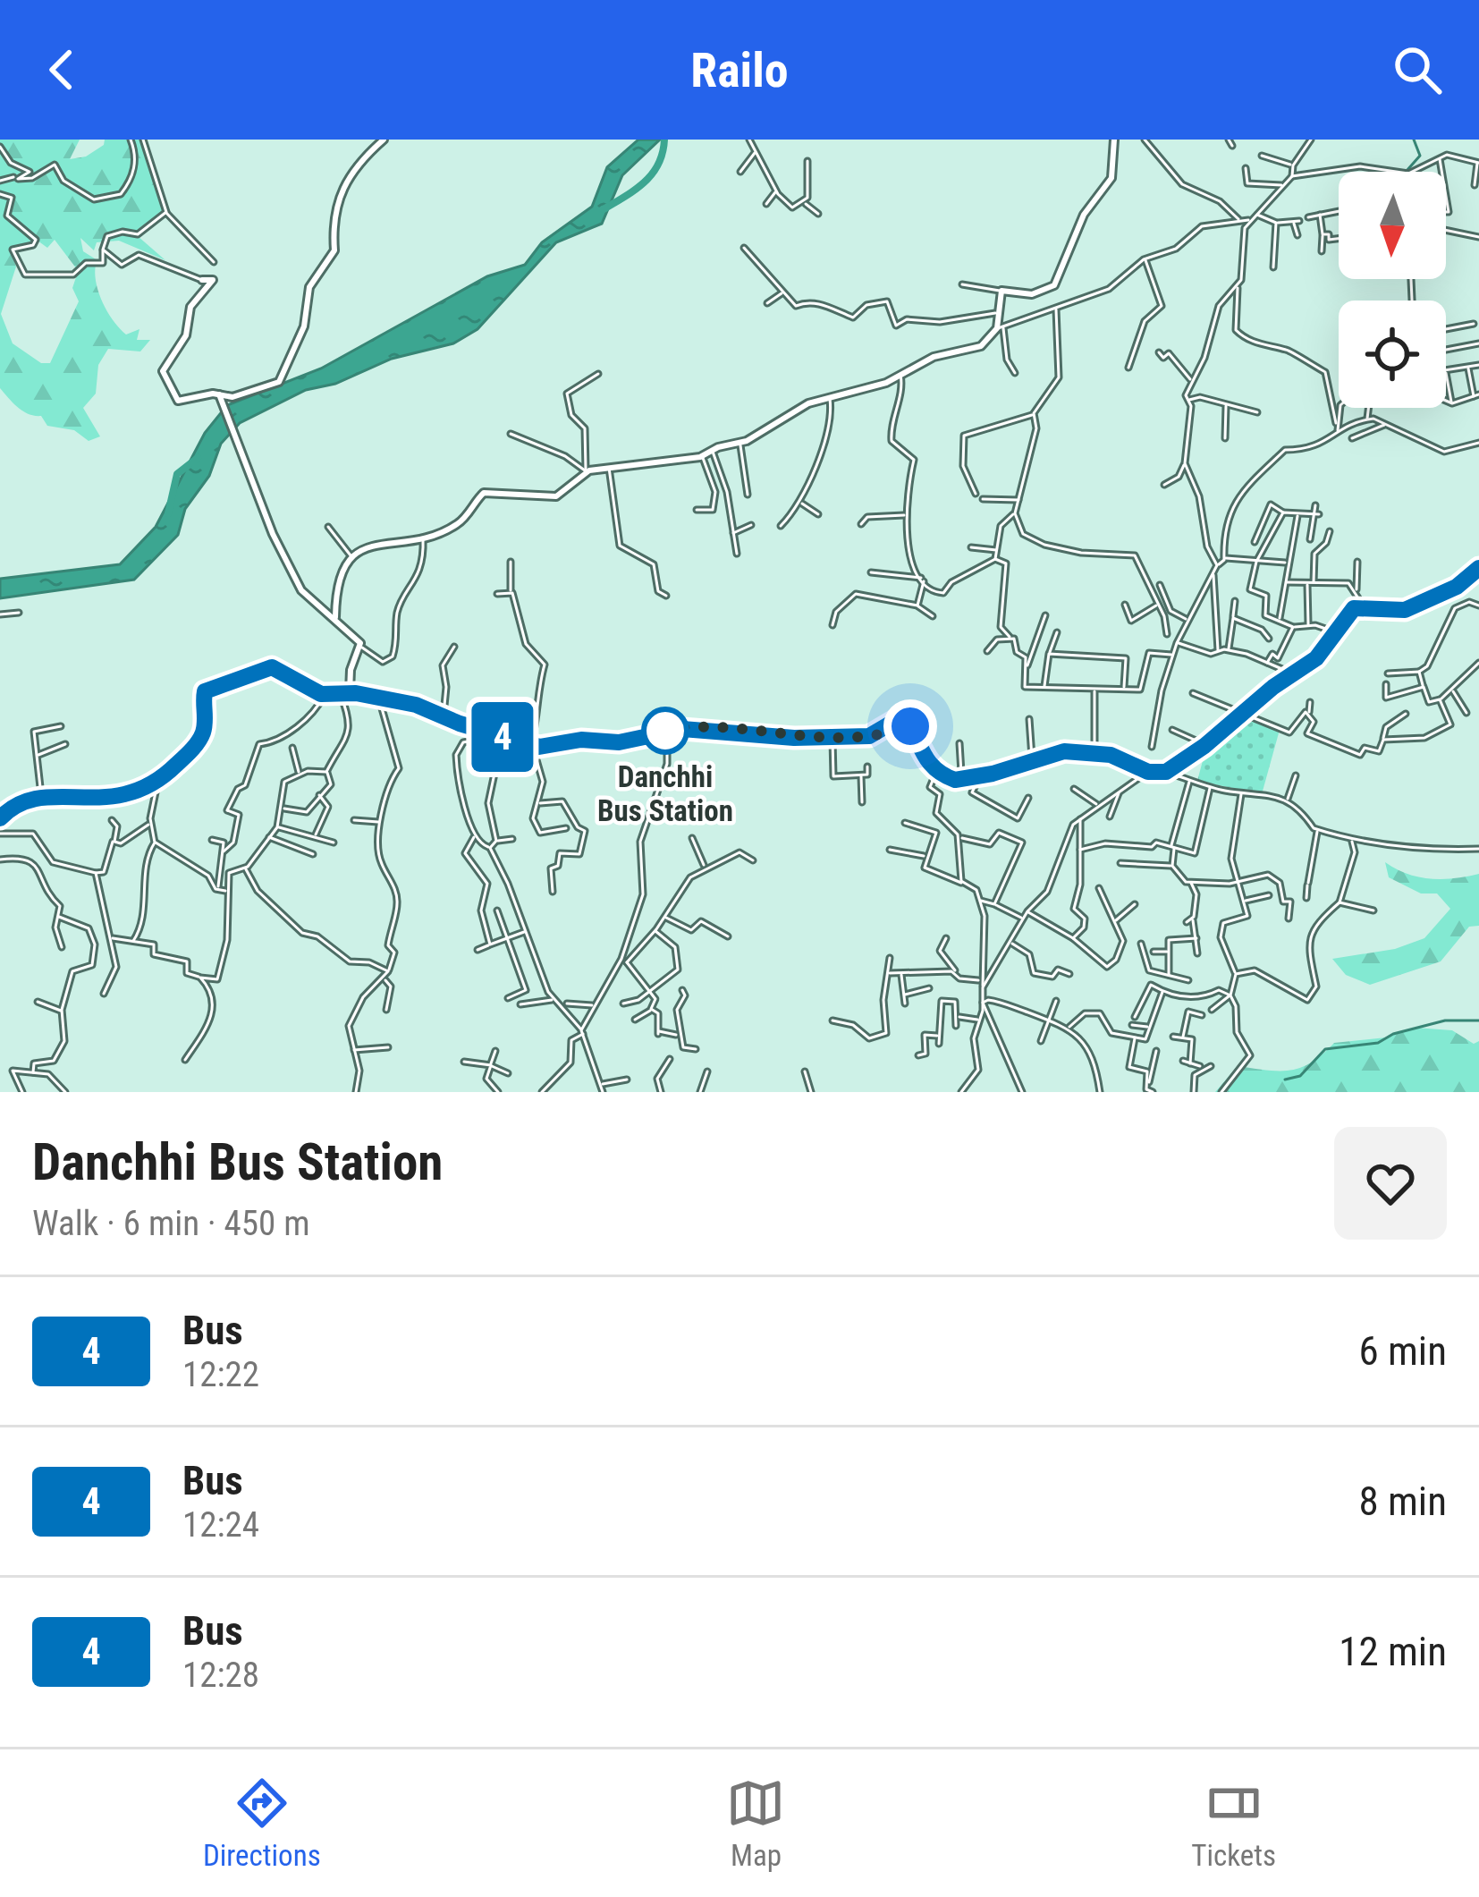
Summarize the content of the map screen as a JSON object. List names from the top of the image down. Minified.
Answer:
{"places":["Danchhi Bus Station"],"lines":["bus line 4"],"north":"bottom","page":{"header":"Railo","on_map":"4","heading":["Danchhi Bus Station","Walk · 6 min · 450 m"],"list":[{"mark":"4","name":"Bus","note":"12:22","value":"6 min"},{"mark":"4","name":"Bus","note":"12:24","value":"8 min"},{"mark":"4","name":"Bus","note":"12:28","value":"12 min"}],"tabs":["Directions","Map","Tickets"]}}
